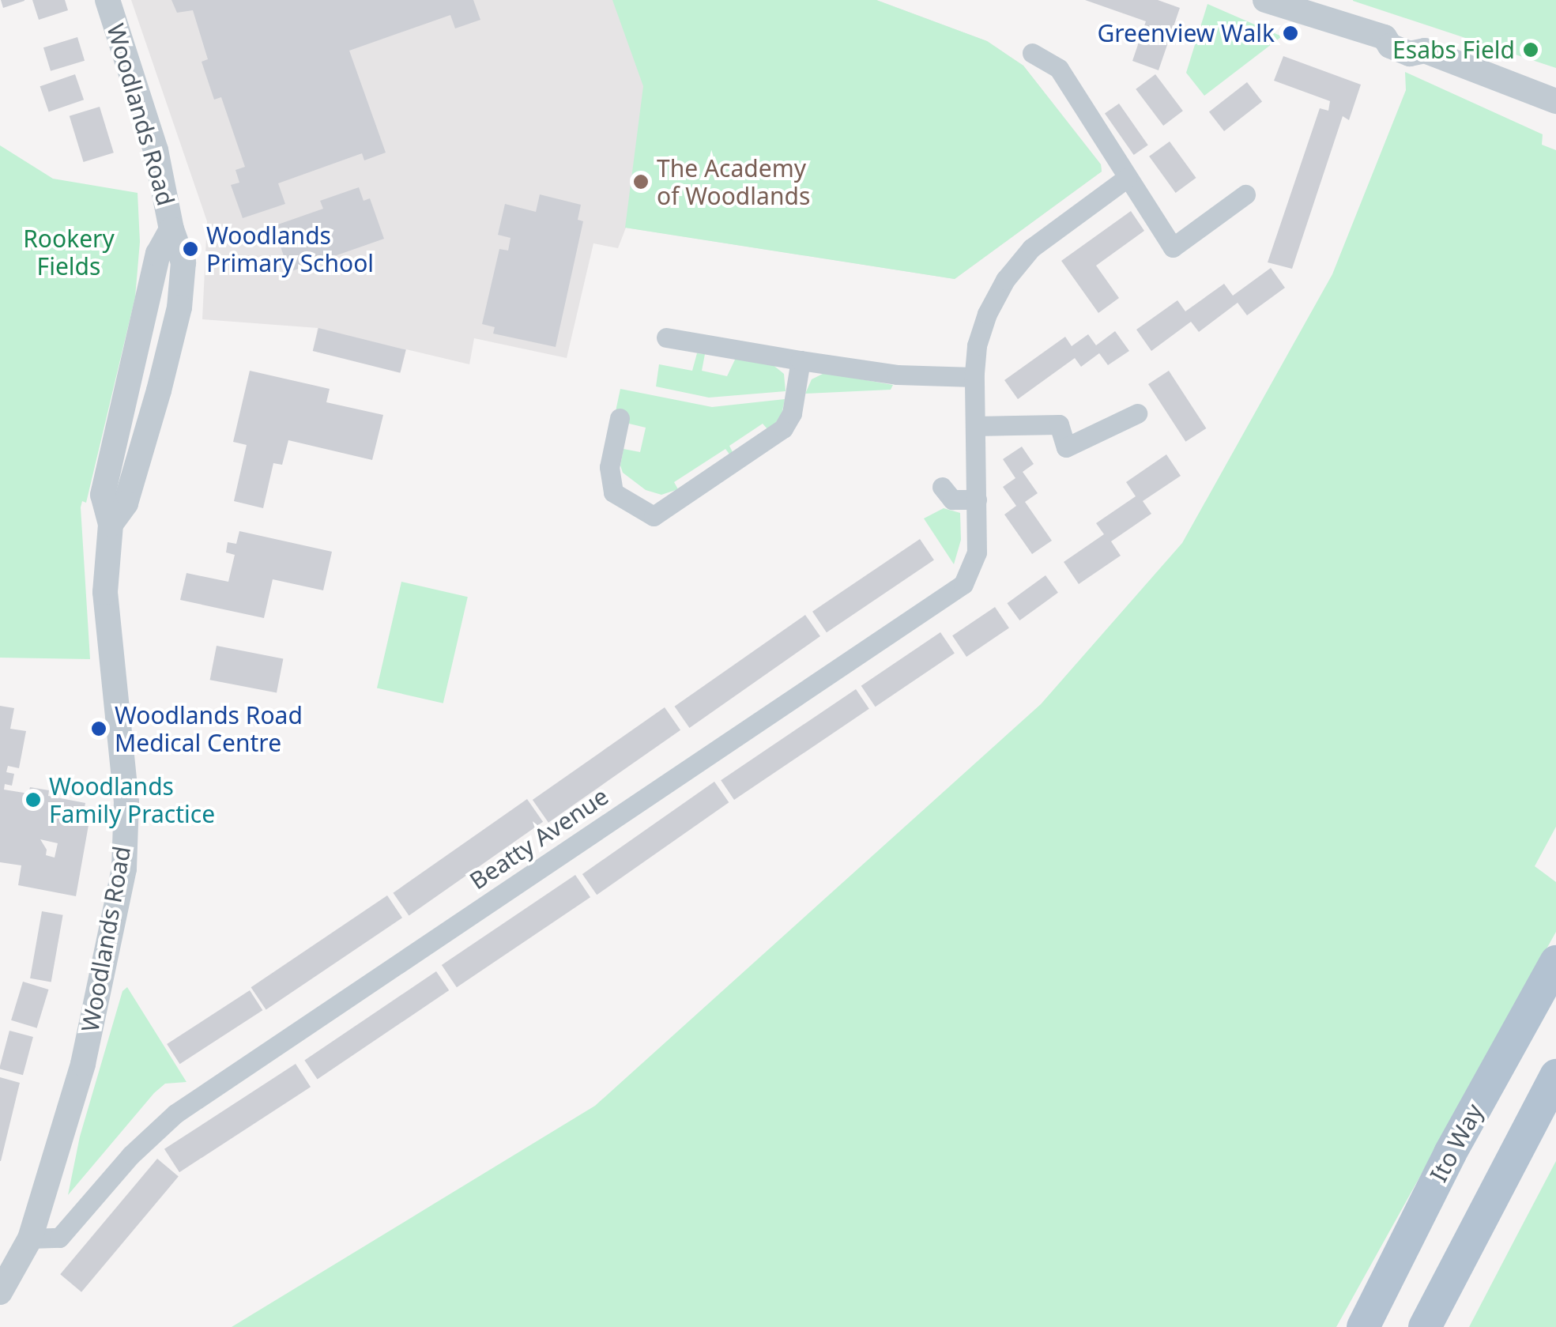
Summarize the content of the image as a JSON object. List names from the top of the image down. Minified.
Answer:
{"streets":{"main road":["Ito Way"],"street":["Woodlands Road","Beatty Avenue"]},"crossings":[["Woodlands Road","Beatty Avenue"]],"parks":["Rookery Fields"],"places":["Greenview Walk","Esabs Field","The Academy of Woodlands","Woodlands Primary School","Woodlands Road Medical Centre","Woodlands Family Practice"]}
